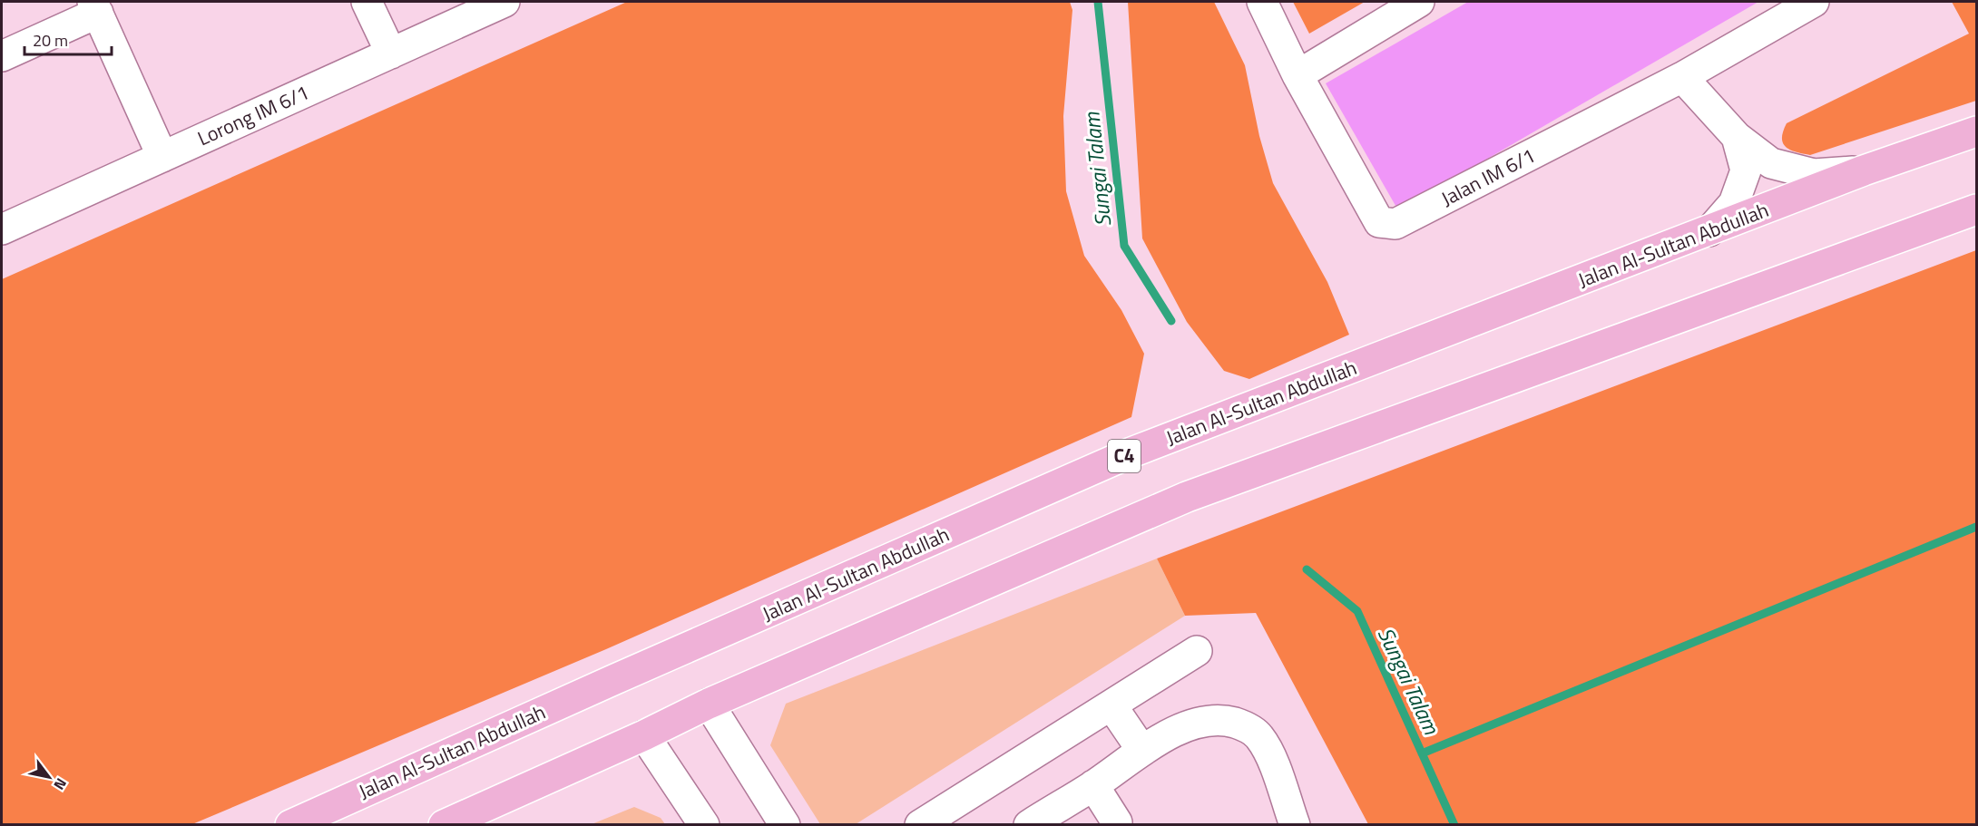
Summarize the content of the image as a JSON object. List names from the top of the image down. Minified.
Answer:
{"streets":{"main road":["Jalan Al-Sultan Abdullah","C4"],"street":["Lorong IM 6/1","Jalan IM 6/1"]},"water":["Sungai Talam"],"scale_bar":"20 m","north":"bottom right"}
